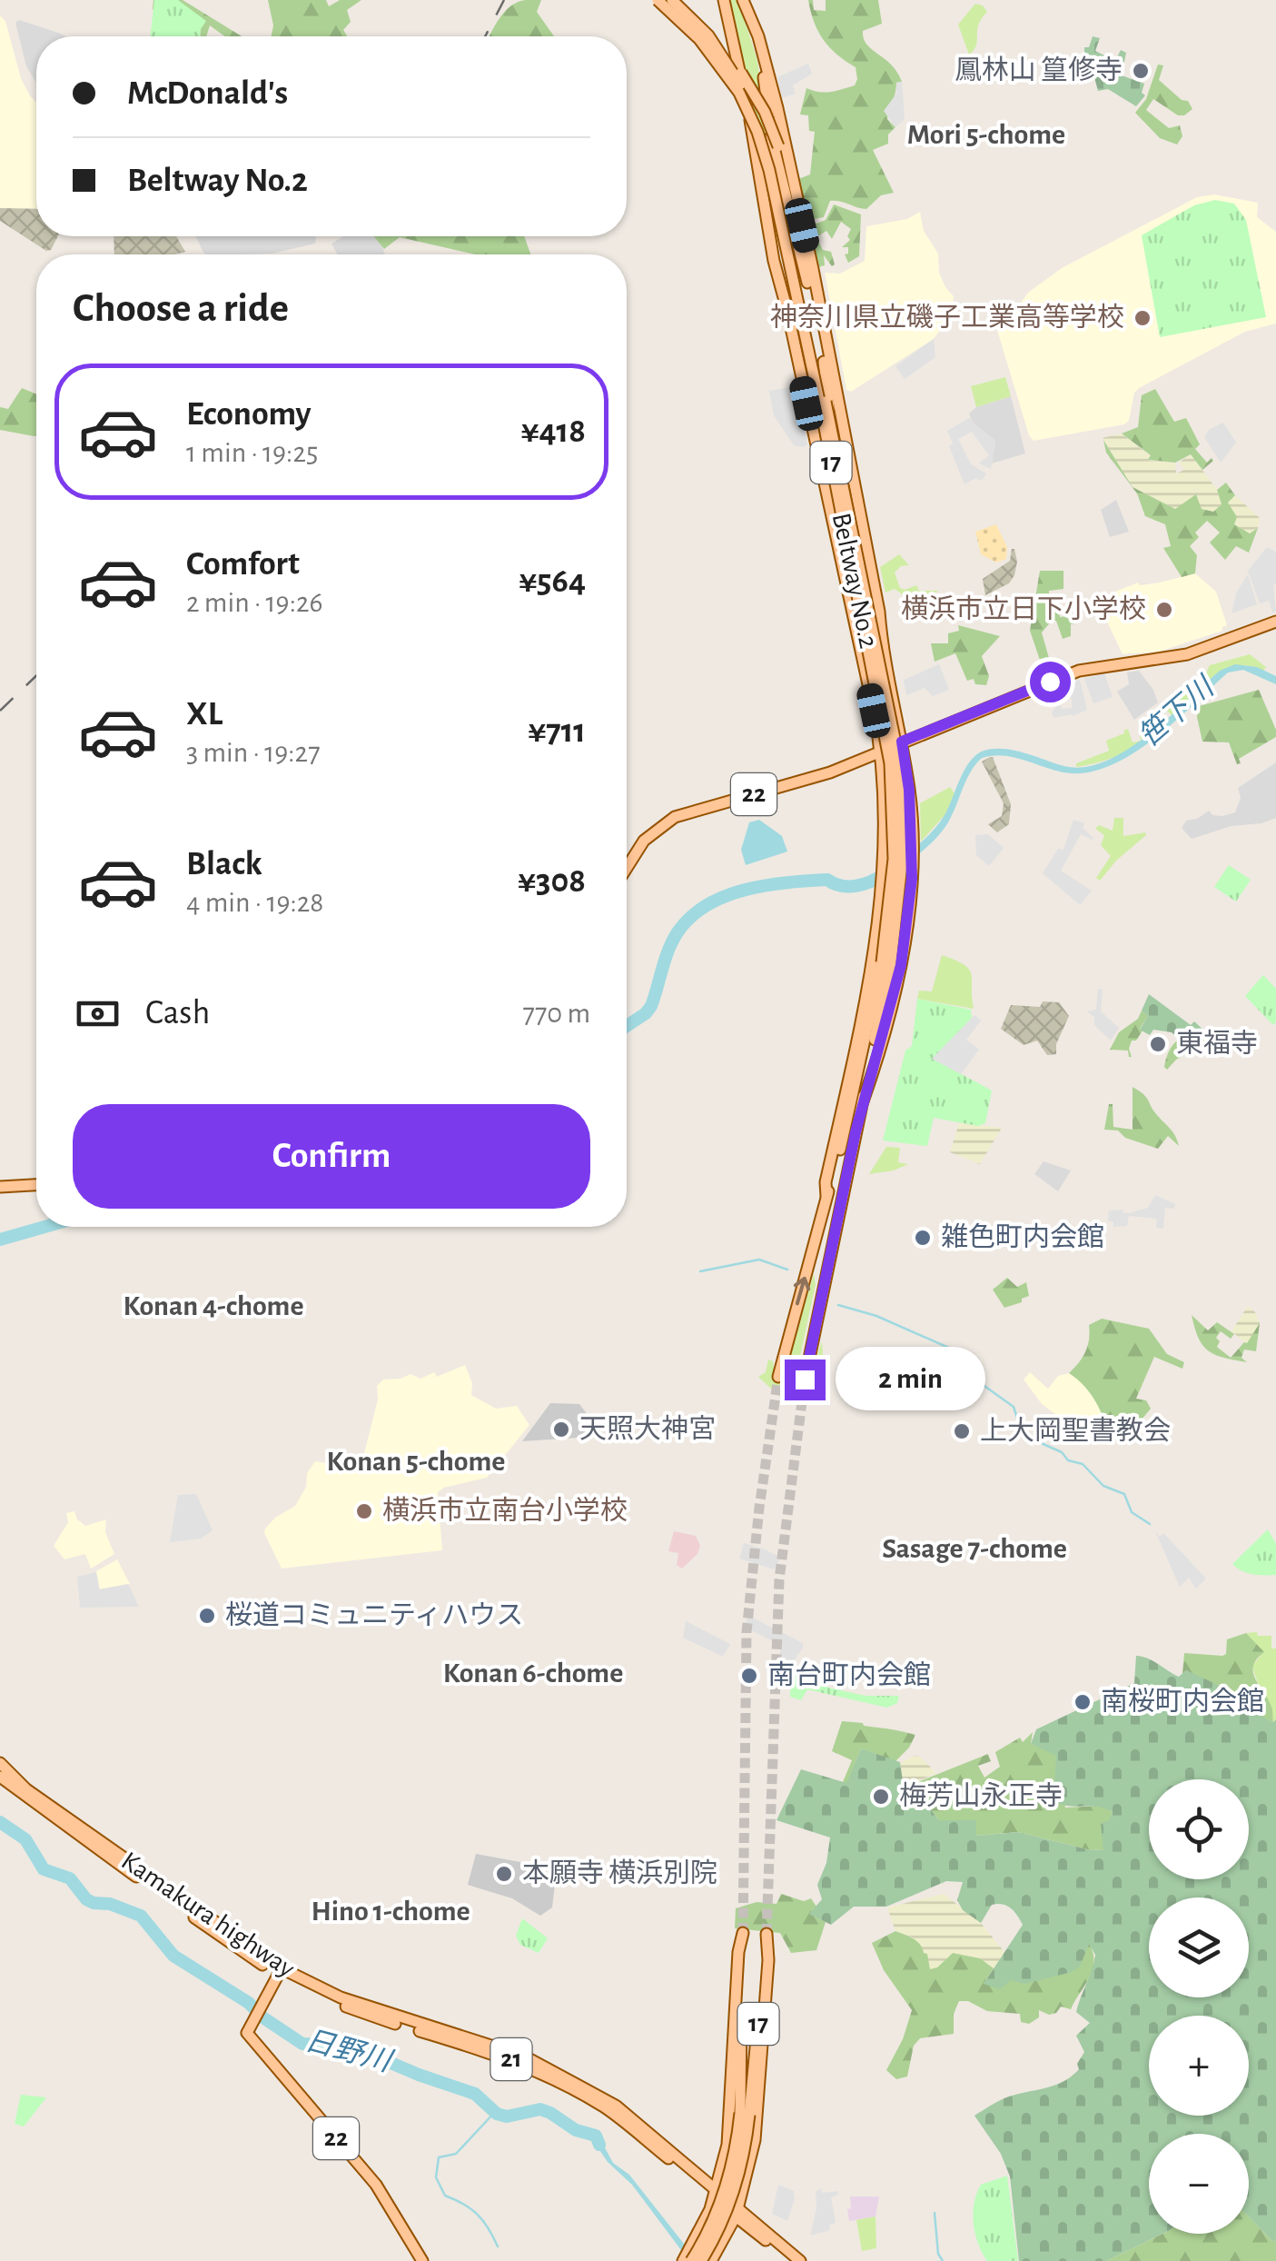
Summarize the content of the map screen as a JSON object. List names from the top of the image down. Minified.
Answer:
{"streets":{"main road":["17","Beltway No.2","22","Kamakura highway","21"]},"crossings":[["17","Beltway No.2"],["17","22"],["17","Kamakura highway"],["Beltway No.2","22"],["22","Kamakura highway"]],"districts":["Mori 5-chome","Konan 4-chome","Konan 5-chome","Sasage 7-chome","Konan 6-chome","Hino 1-chome"],"water":["笹下川","日野川"],"places":["鳳林山 篁修寺","神奈川県立磯子工業高等学校","横浜市立日下小学校","東福寺","雑色町内会館","天照大神宮","上大岡聖書教会","横浜市立南台小学校","桜道コミュニティハウス","南台町内会館","南桜町内会館","梅芳山永正寺","本願寺 横浜別院"],"page":{"banner":["McDonald's","Beltway No.2"],"heading":"Choose a ride","list":[{"name":"Economy","note":"1 min · 19:25","value":"¥418"},{"name":"Comfort","note":"2 min · 19:26","value":"¥564"},{"name":"XL","note":"3 min · 19:27","value":"¥711"},{"name":"Black","note":"4 min · 19:28","value":"¥308"}],"pay":["Cash","770 m"],"buttons":"Confirm","bubble":"2 min","map_buttons":["+","−"]}}
